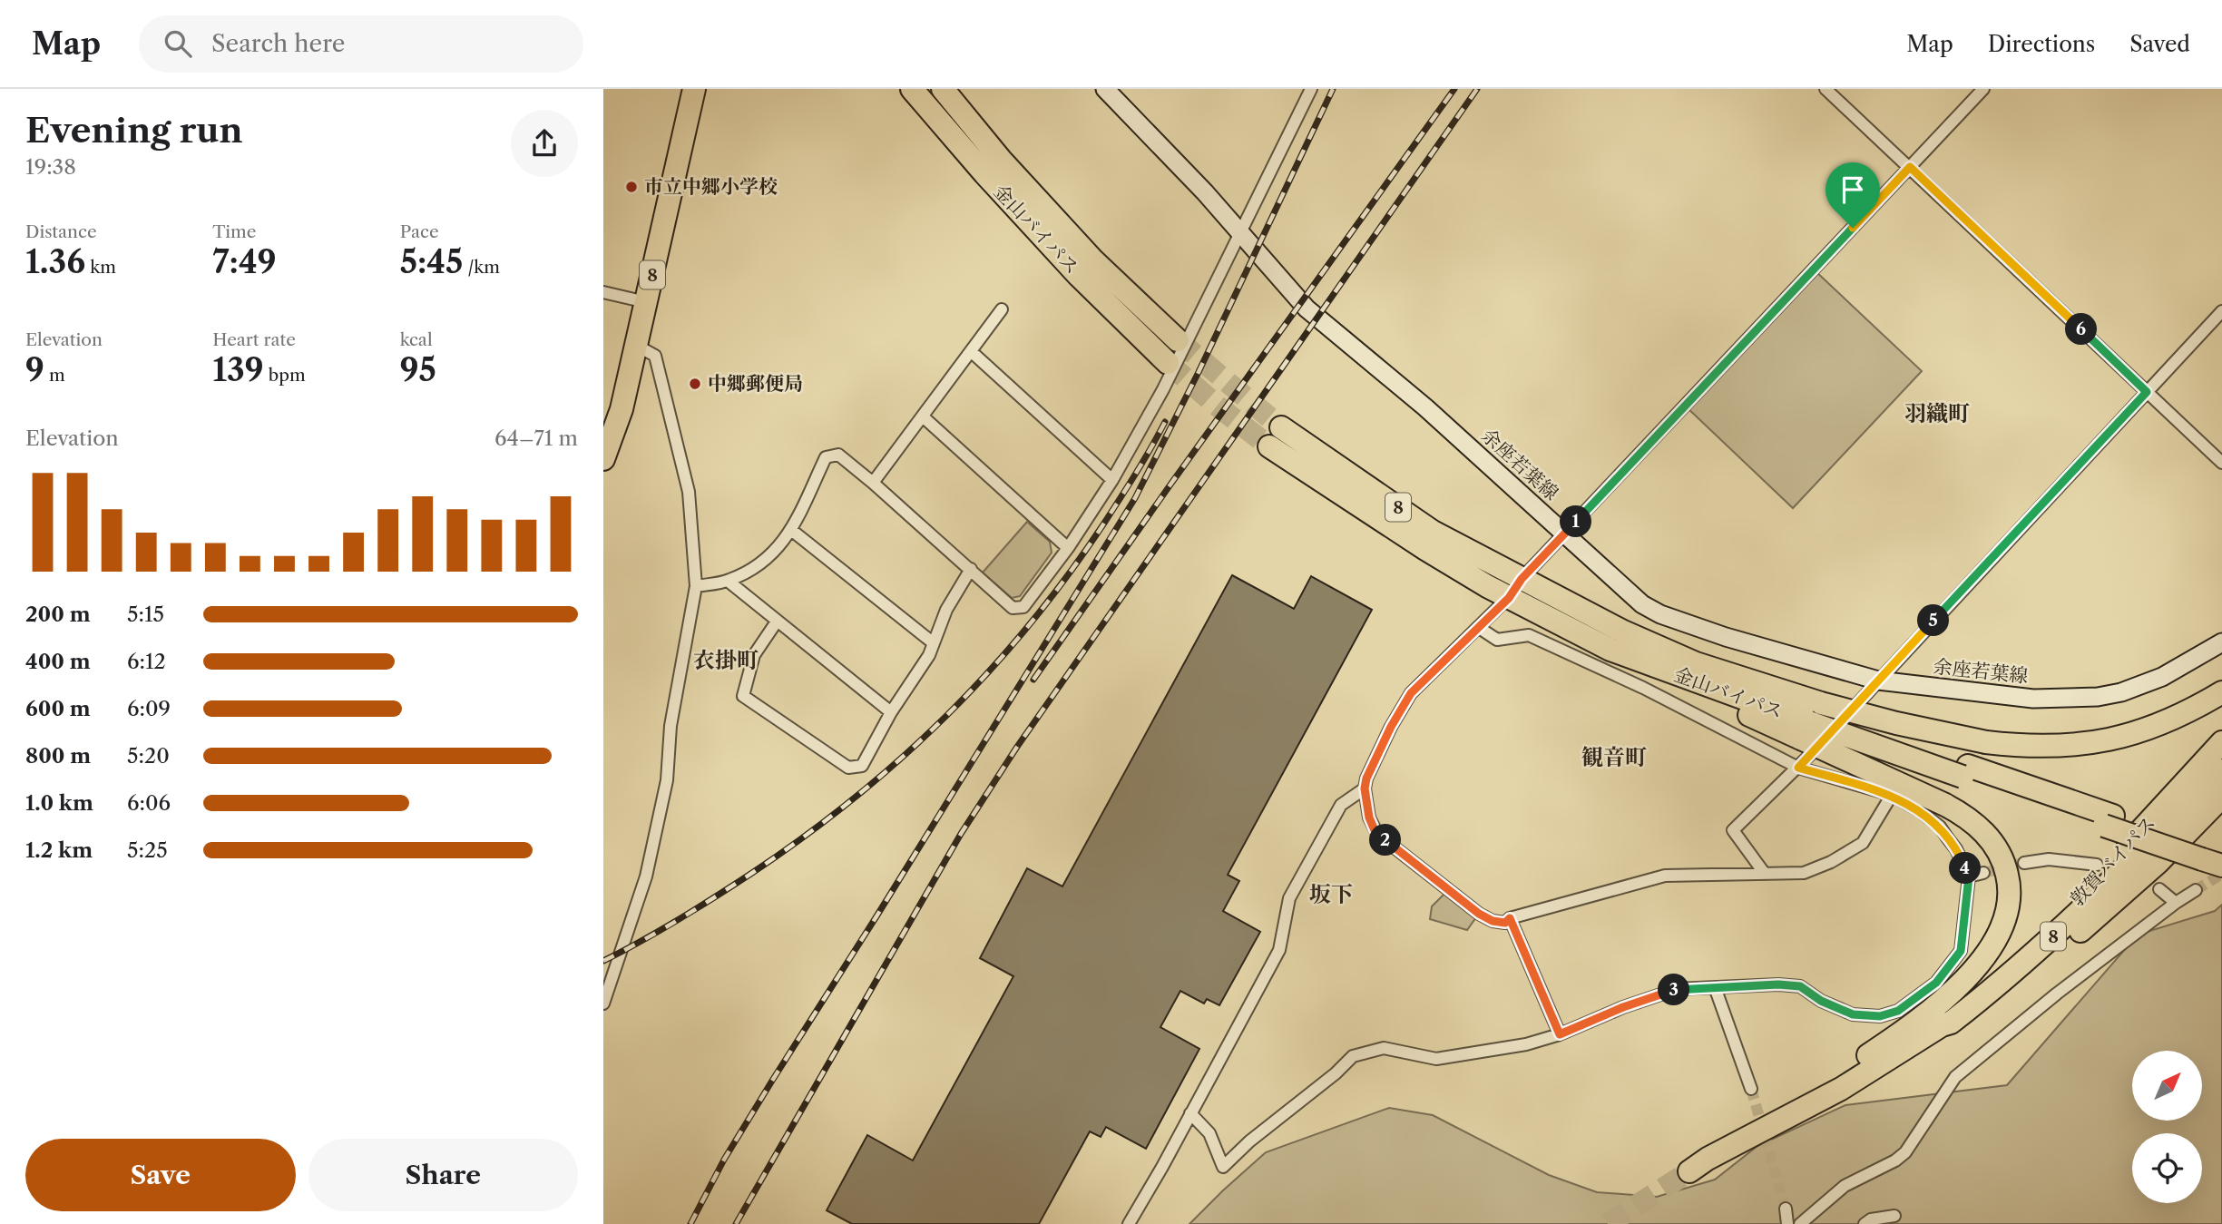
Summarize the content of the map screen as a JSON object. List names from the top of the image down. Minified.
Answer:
{"streets":{"highway":["金山バイパス","8","敦賀バイパス"],"main road":["余座若葉線"]},"crossings":[["金山バイパス","敦賀バイパス"]],"districts":["羽織町","衣掛町","観音町","坂下"],"places":["市立中郷小学校","中郷郵便局"],"north":"top right","page":{"header":"Map","search":"Search here","nav":["Map","Directions","Saved"],"heading":["Evening run","19:38"],"stats":[["Distance","1.36 km"],["Time","7:49"],["Pace","5:45 /km"],["Elevation","9 m"],["Heart rate","139 bpm"],["kcal","95"]],"pins":["6","1","5","2","4","3"],"chart":["Elevation","64–71 m"],"list":[{"name":"200 m","note":"5:15"},{"name":"400 m","note":"6:12"},{"name":"600 m","note":"6:09"},{"name":"800 m","note":"5:20"},{"name":"1.0 km","note":"6:06"},{"name":"1.2 km","note":"5:25"}],"buttons":["Save","Share"]}}
